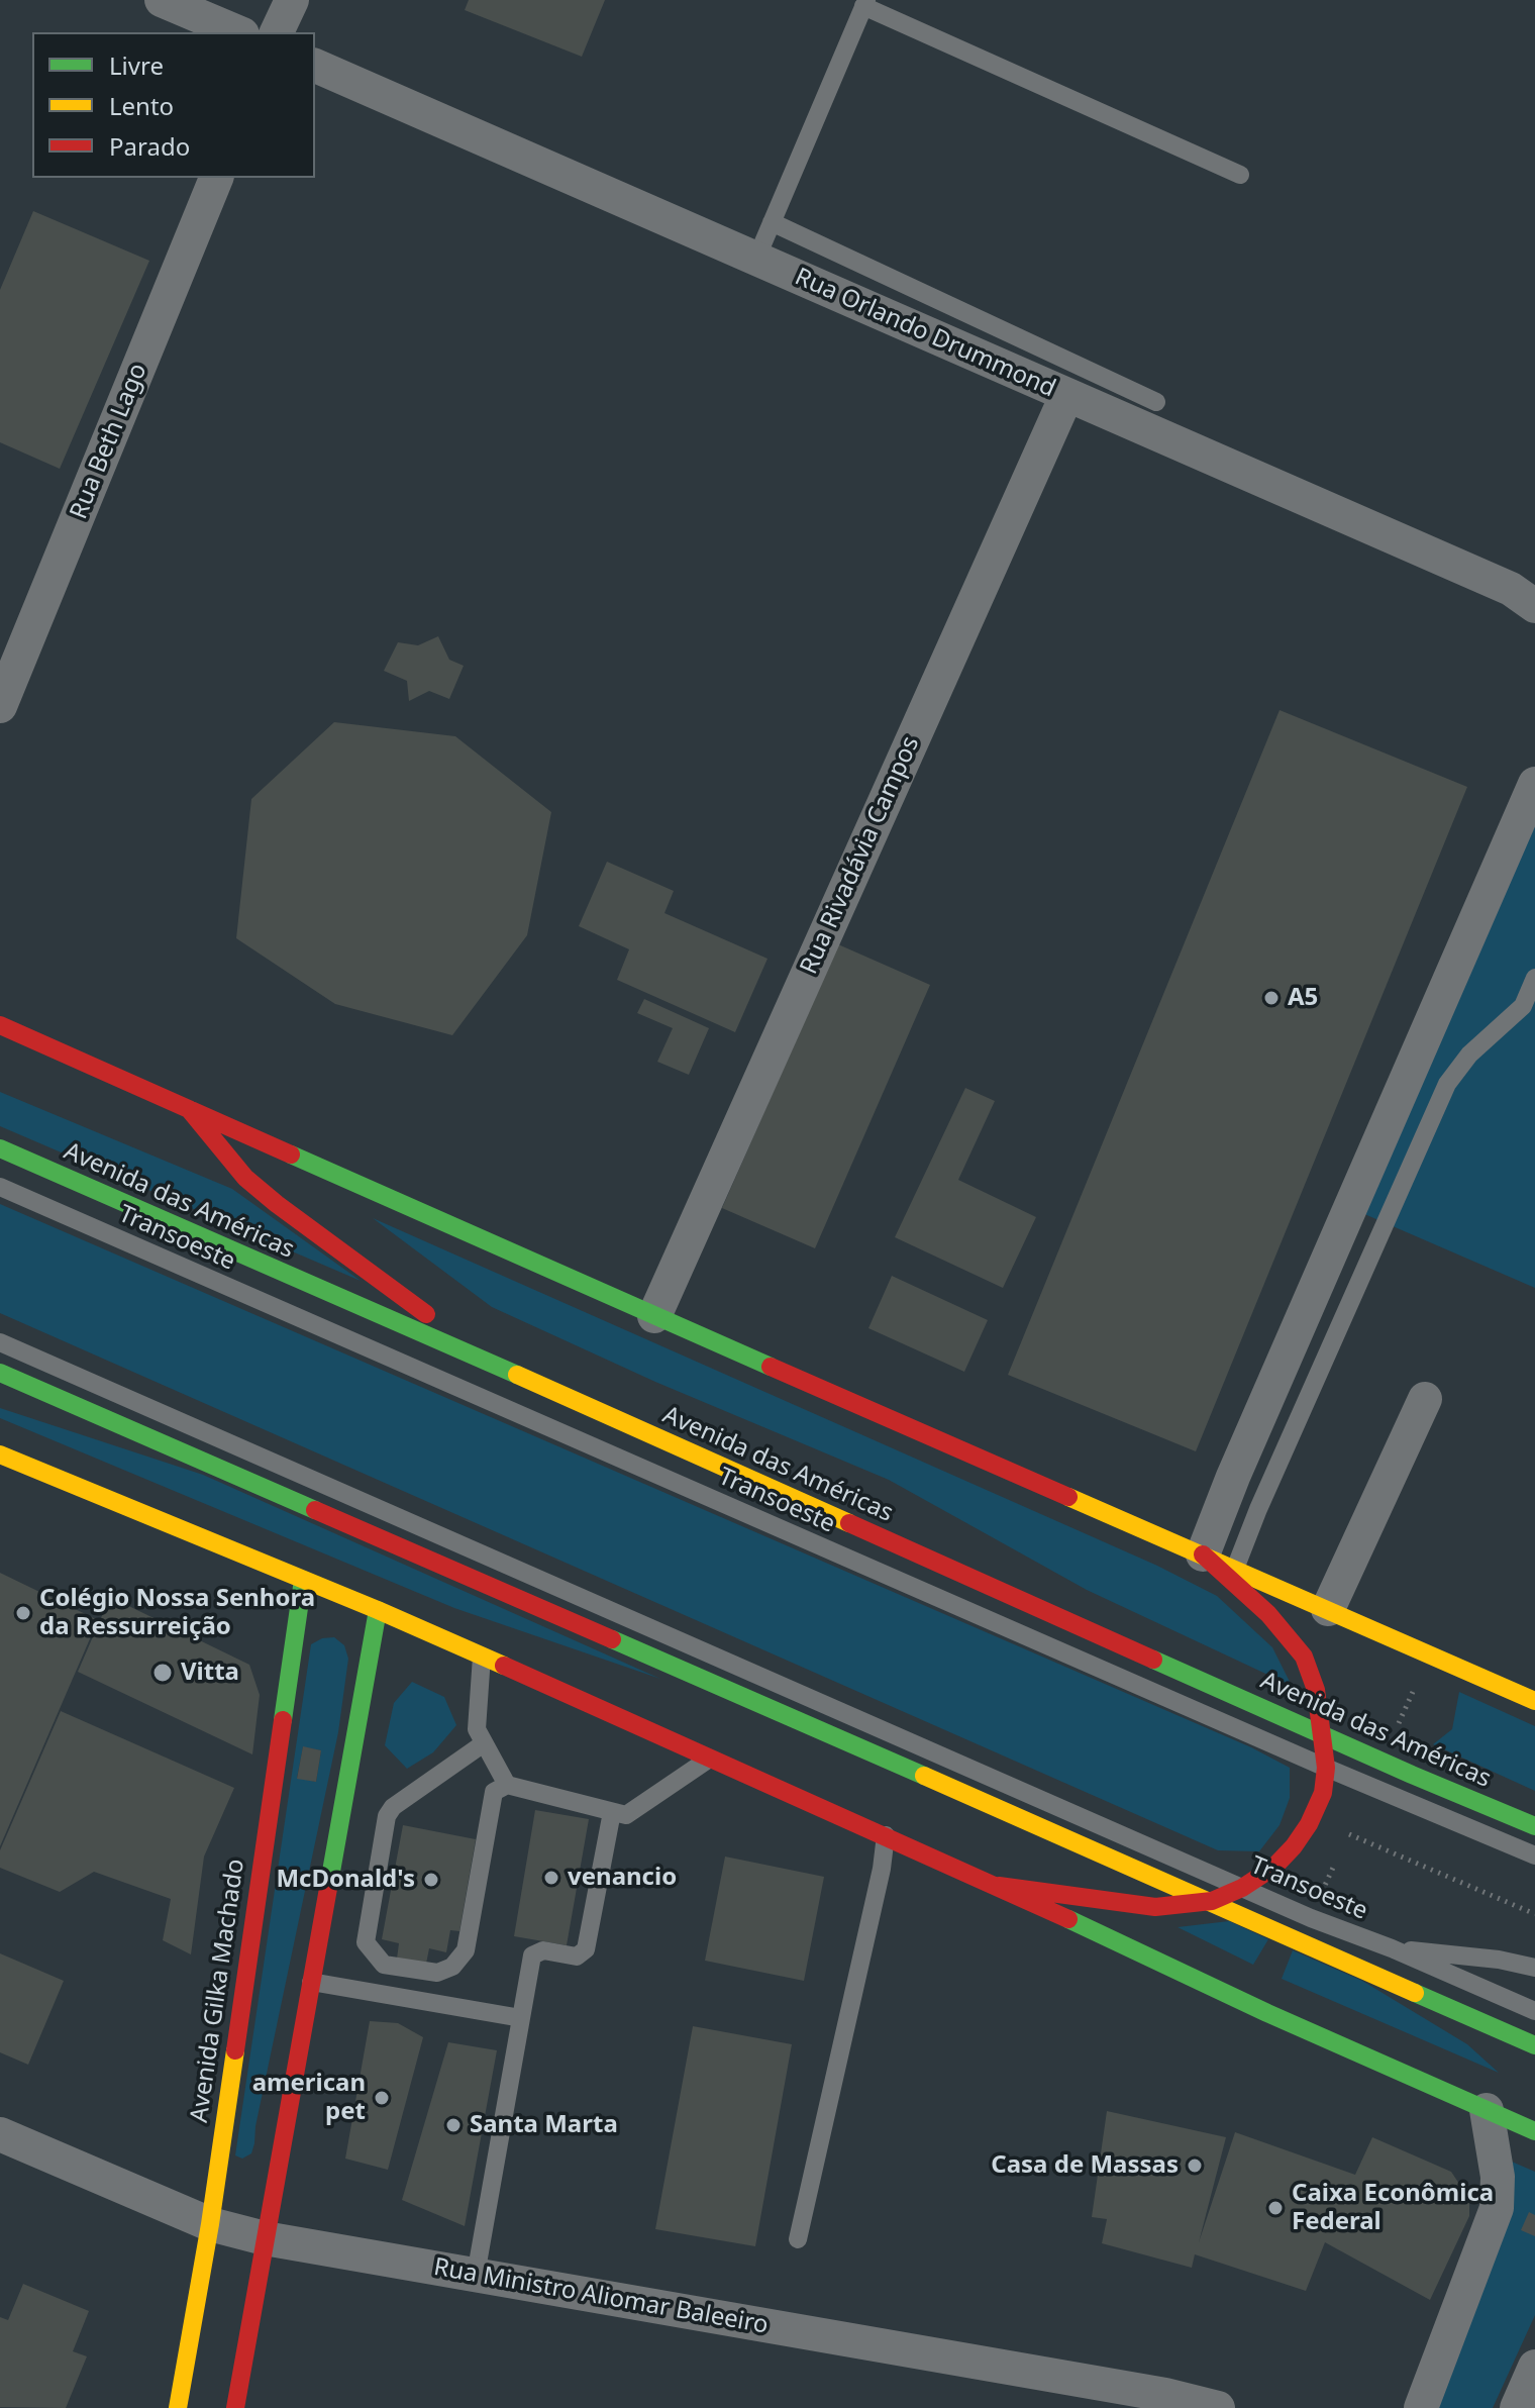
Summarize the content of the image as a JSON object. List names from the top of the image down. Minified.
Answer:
{"streets":{"main road":["Avenida das Américas","Avenida Gilka Machado"],"street":["Rua Orlando Drummond","Rua Beth Lago","Rua Rivadávia Campos","Rua Ministro Aliomar Baleeiro"],"lane":["Transoeste"]},"crossings":[["Rua Orlando Drummond","Rua Rivadávia Campos"],["Avenida Gilka Machado","Rua Ministro Aliomar Baleeiro"]],"places":["A5","Colégio Nossa Senhora da Ressurreição","Vitta","venancio","McDonald's","american pet","Santa Marta","Casa de Massas","Caixa Econômica Federal"],"legend":["Livre","Lento","Parado"]}
